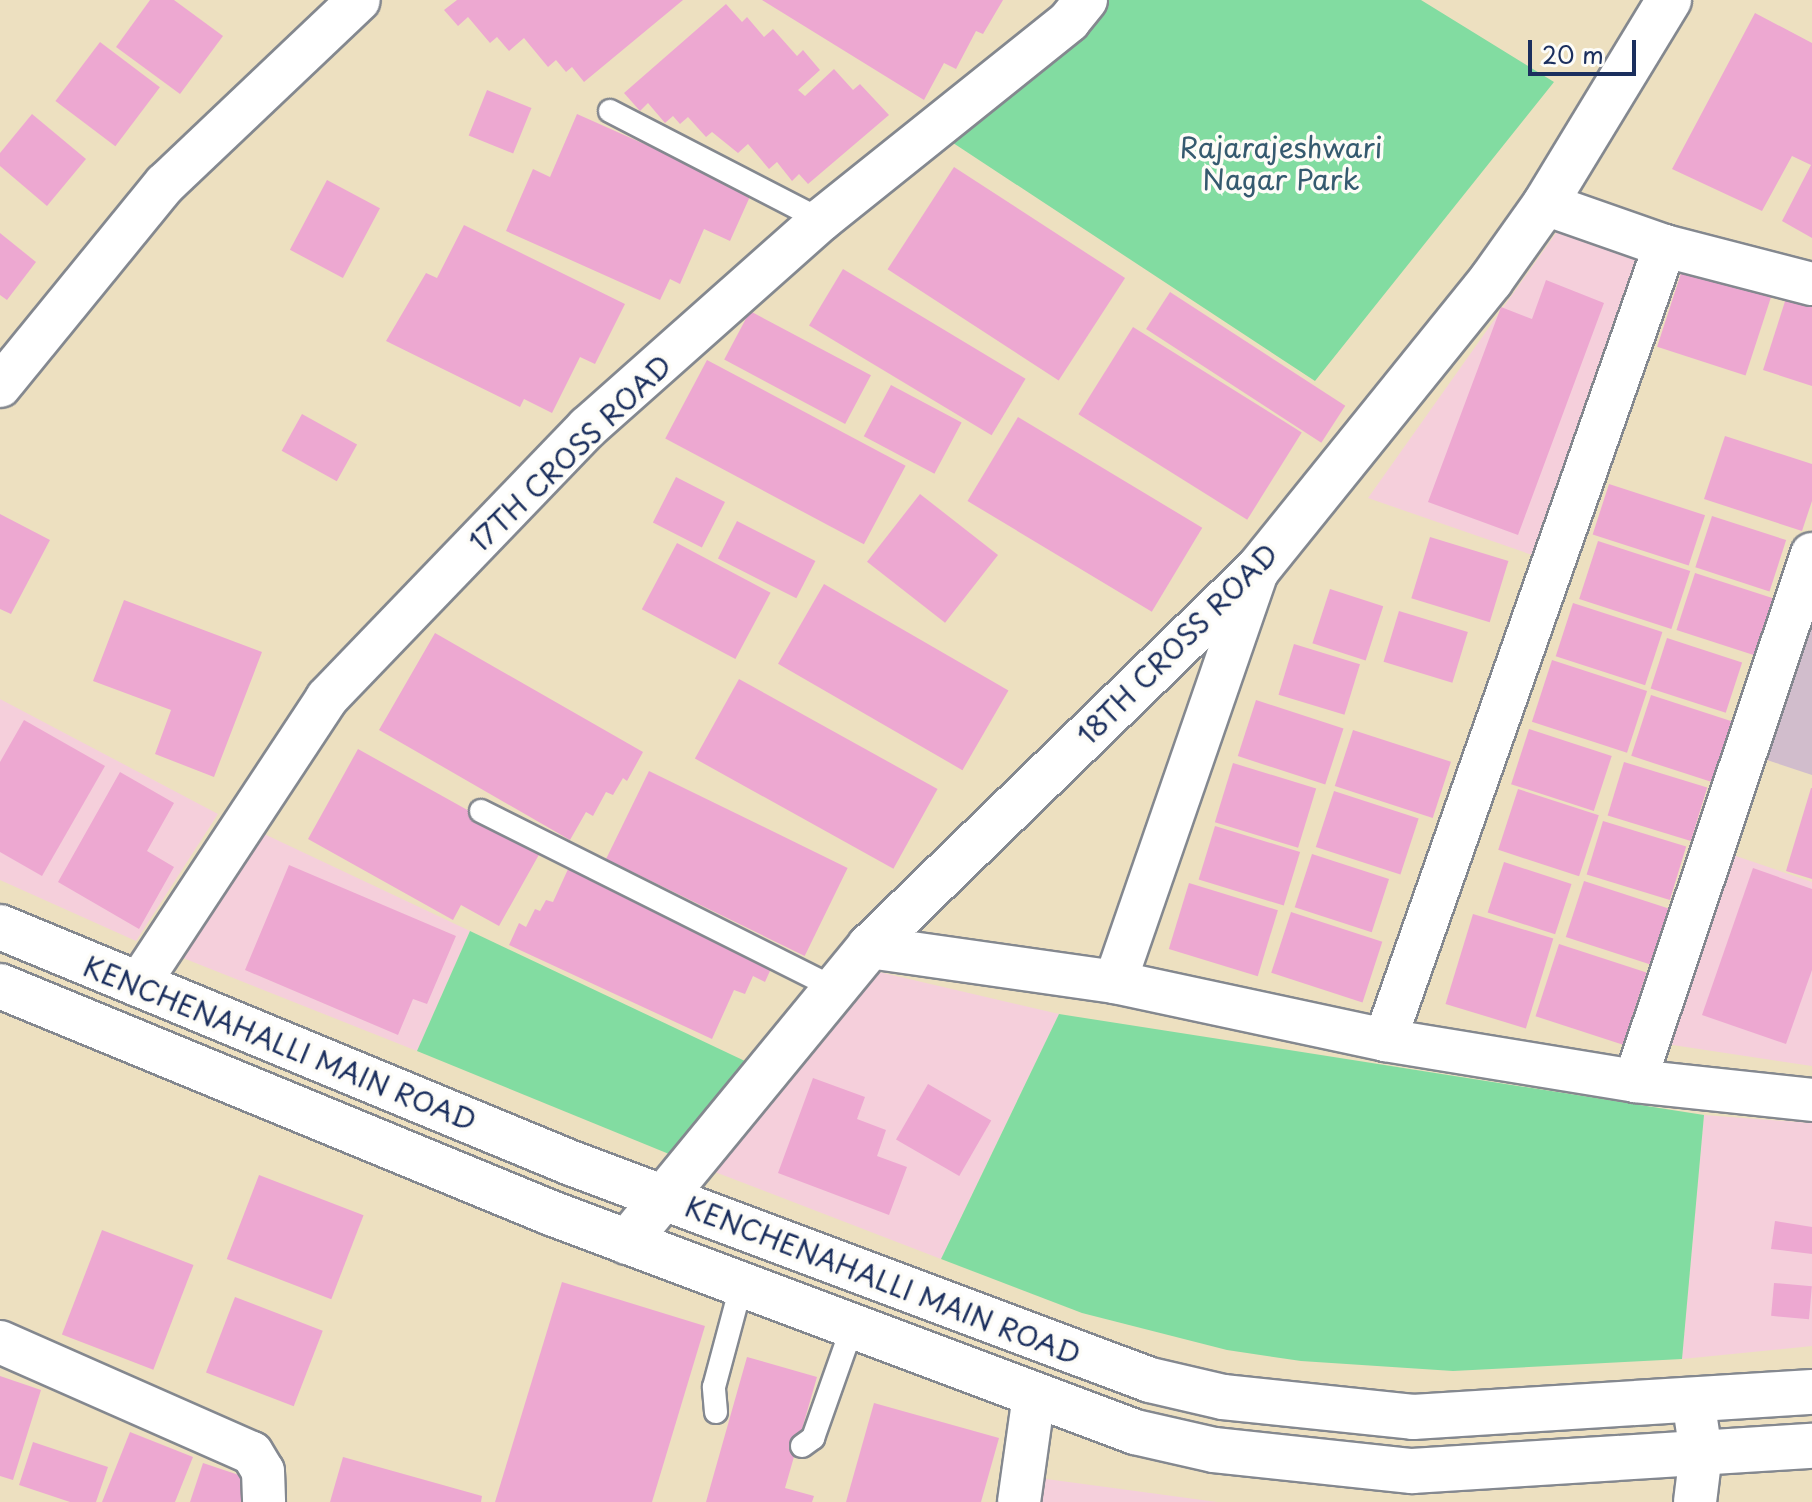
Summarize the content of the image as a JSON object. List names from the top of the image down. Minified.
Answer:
{"streets":{"main road":["18TH CROSS ROAD","KENCHENAHALLI MAIN ROAD"],"street":["17TH CROSS ROAD"]},"crossings":[["17TH CROSS ROAD","KENCHENAHALLI MAIN ROAD"],["18TH CROSS ROAD","KENCHENAHALLI MAIN ROAD"]],"parks":["Rajarajeshwari Nagar Park"],"scale_bar":"20 m"}
